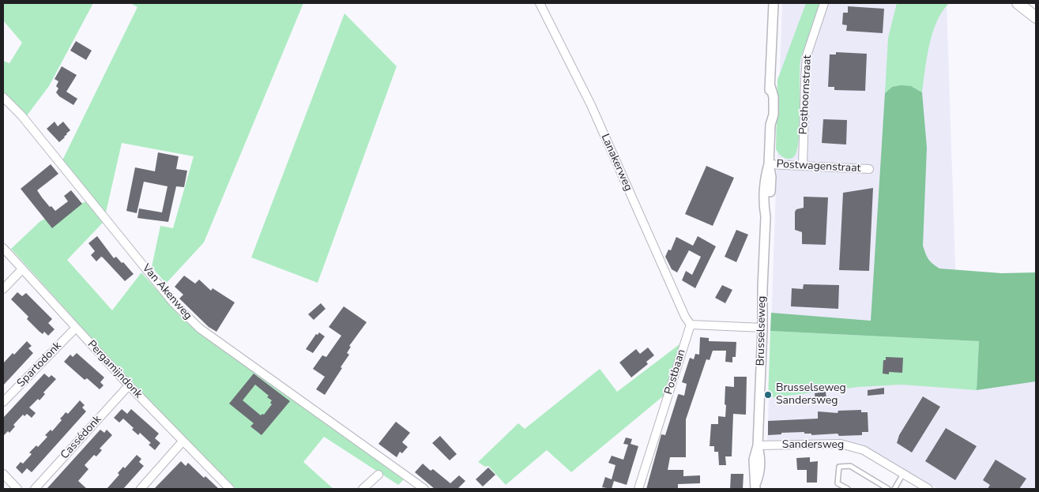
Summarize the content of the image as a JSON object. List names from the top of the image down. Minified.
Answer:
{"streets":{"street":["Posthoornstraat","Lanakerweg","Postwagenstraat","Van Akenweg","Brusselseweg","Spartodonk","Pergamijndonk","Postbaan","Cassédonk","Sandersweg"]},"crossings":[["Posthoornstraat","Postwagenstraat"],["Lanakerweg","Postbaan"],["Postwagenstraat","Brusselseweg"],["Brusselseweg","Sandersweg"],["Spartodonk","Pergamijndonk"],["Pergamijndonk","Cassédonk"]],"places":["Brusselseweg Sandersweg"]}
